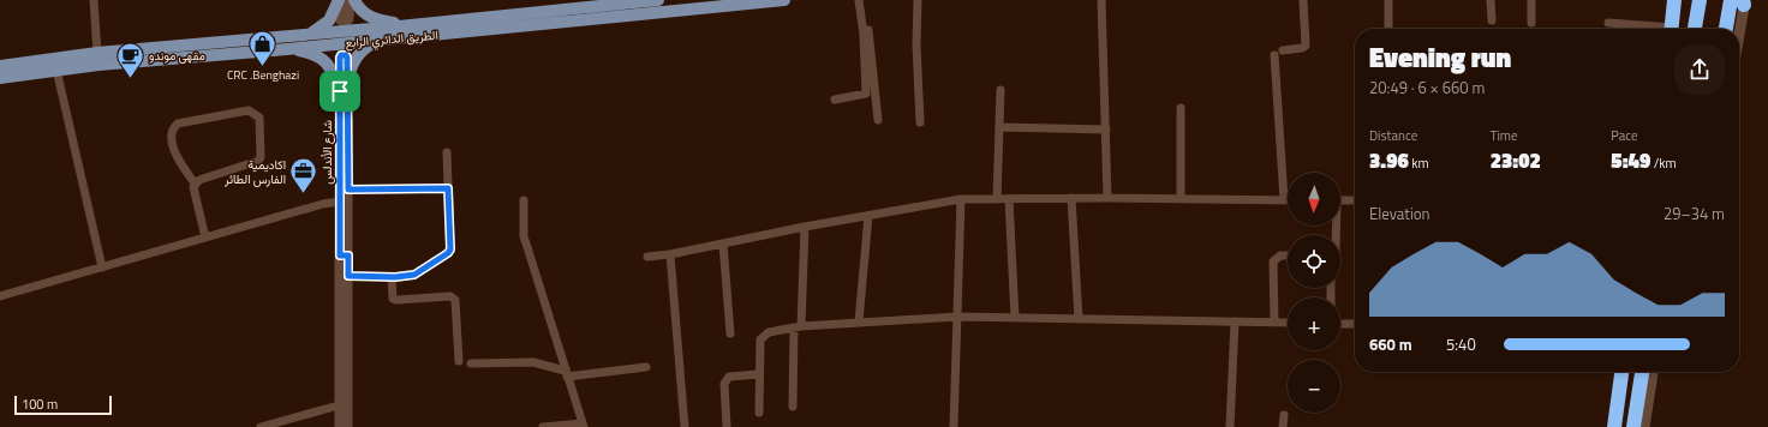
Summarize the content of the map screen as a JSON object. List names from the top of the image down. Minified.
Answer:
{"streets":{"main road":["الطريق الدائري الرابع","شارع الأندلس"]},"places":{"shop":["CRC .Benghazi"],"cafe":["مقهى موندو"],"office":["اكاديمية الفارس الطائر"]},"scale_bar":"100 m","north":"bottom","page":{"heading":["Evening run","20:49 · 6 × 660 m"],"stats":[["Distance","3.96 km"],["Time","23:02"],["Pace","5:49 /km"]],"map_buttons":["+","−"],"chart":["Elevation","29–34 m"],"list":[{"name":"660 m","note":"5:40"}],"scale":"100 m"}}
